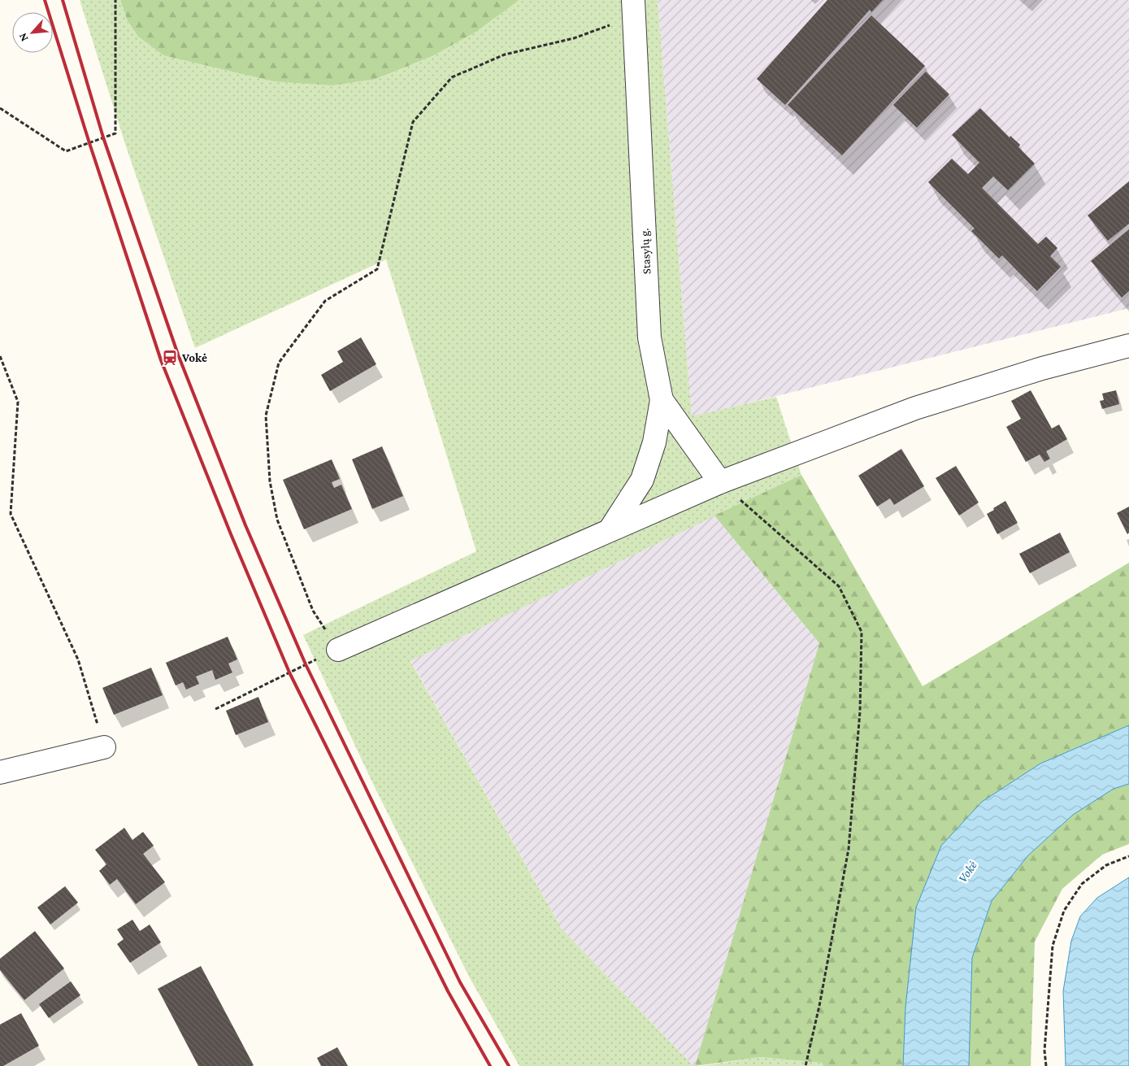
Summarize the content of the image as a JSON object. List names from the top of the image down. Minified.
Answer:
{"streets":{"street":["Stasylų g."]},"water":["Vokė"],"places":{"station":["Vokė"]},"north":"bottom left"}
